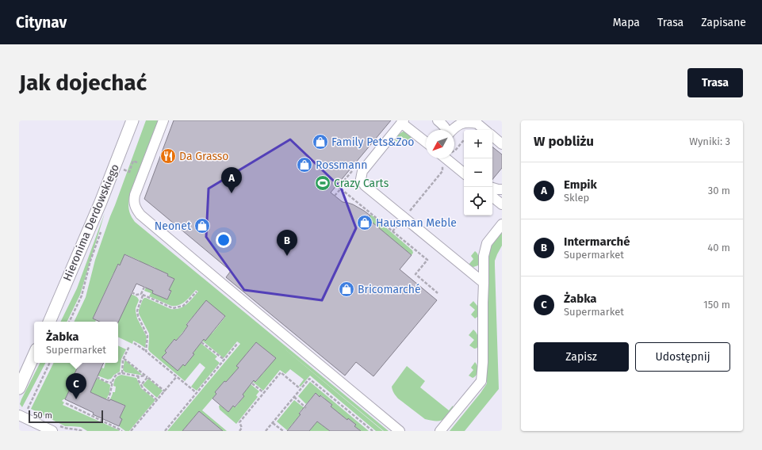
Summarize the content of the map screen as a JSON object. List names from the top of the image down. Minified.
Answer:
{"streets":{"main road":["Hieronima Derdowskiego"]},"places":{"shop":["Family Pets&Zoo","Rossmann","Hausman Meble","Neonet","Bricomarché"],"restaurant":["Da Grasso"],"sports":["Crazy Carts"]},"scale_bar":"50 m","north":"bottom left","page":{"header":"Citynav","nav":["Mapa","Trasa","Zapisane"],"buttons":["Trasa",["Zapisz","Udostępnij"]],"title":"Jak dojechać","heading":["W pobliżu","Wyniki: 3"],"map_buttons":["+","−"],"list":[{"mark":"A","name":"Empik","note":"Sklep","value":"30 m"},{"mark":"B","name":"Intermarché","note":"Supermarket","value":"40 m"},{"mark":"C","name":"Żabka","note":"Supermarket","value":"150 m"}],"pins":["A","B","C"],"popup":["Żabka","Supermarket"],"scale":"50 m"}}
